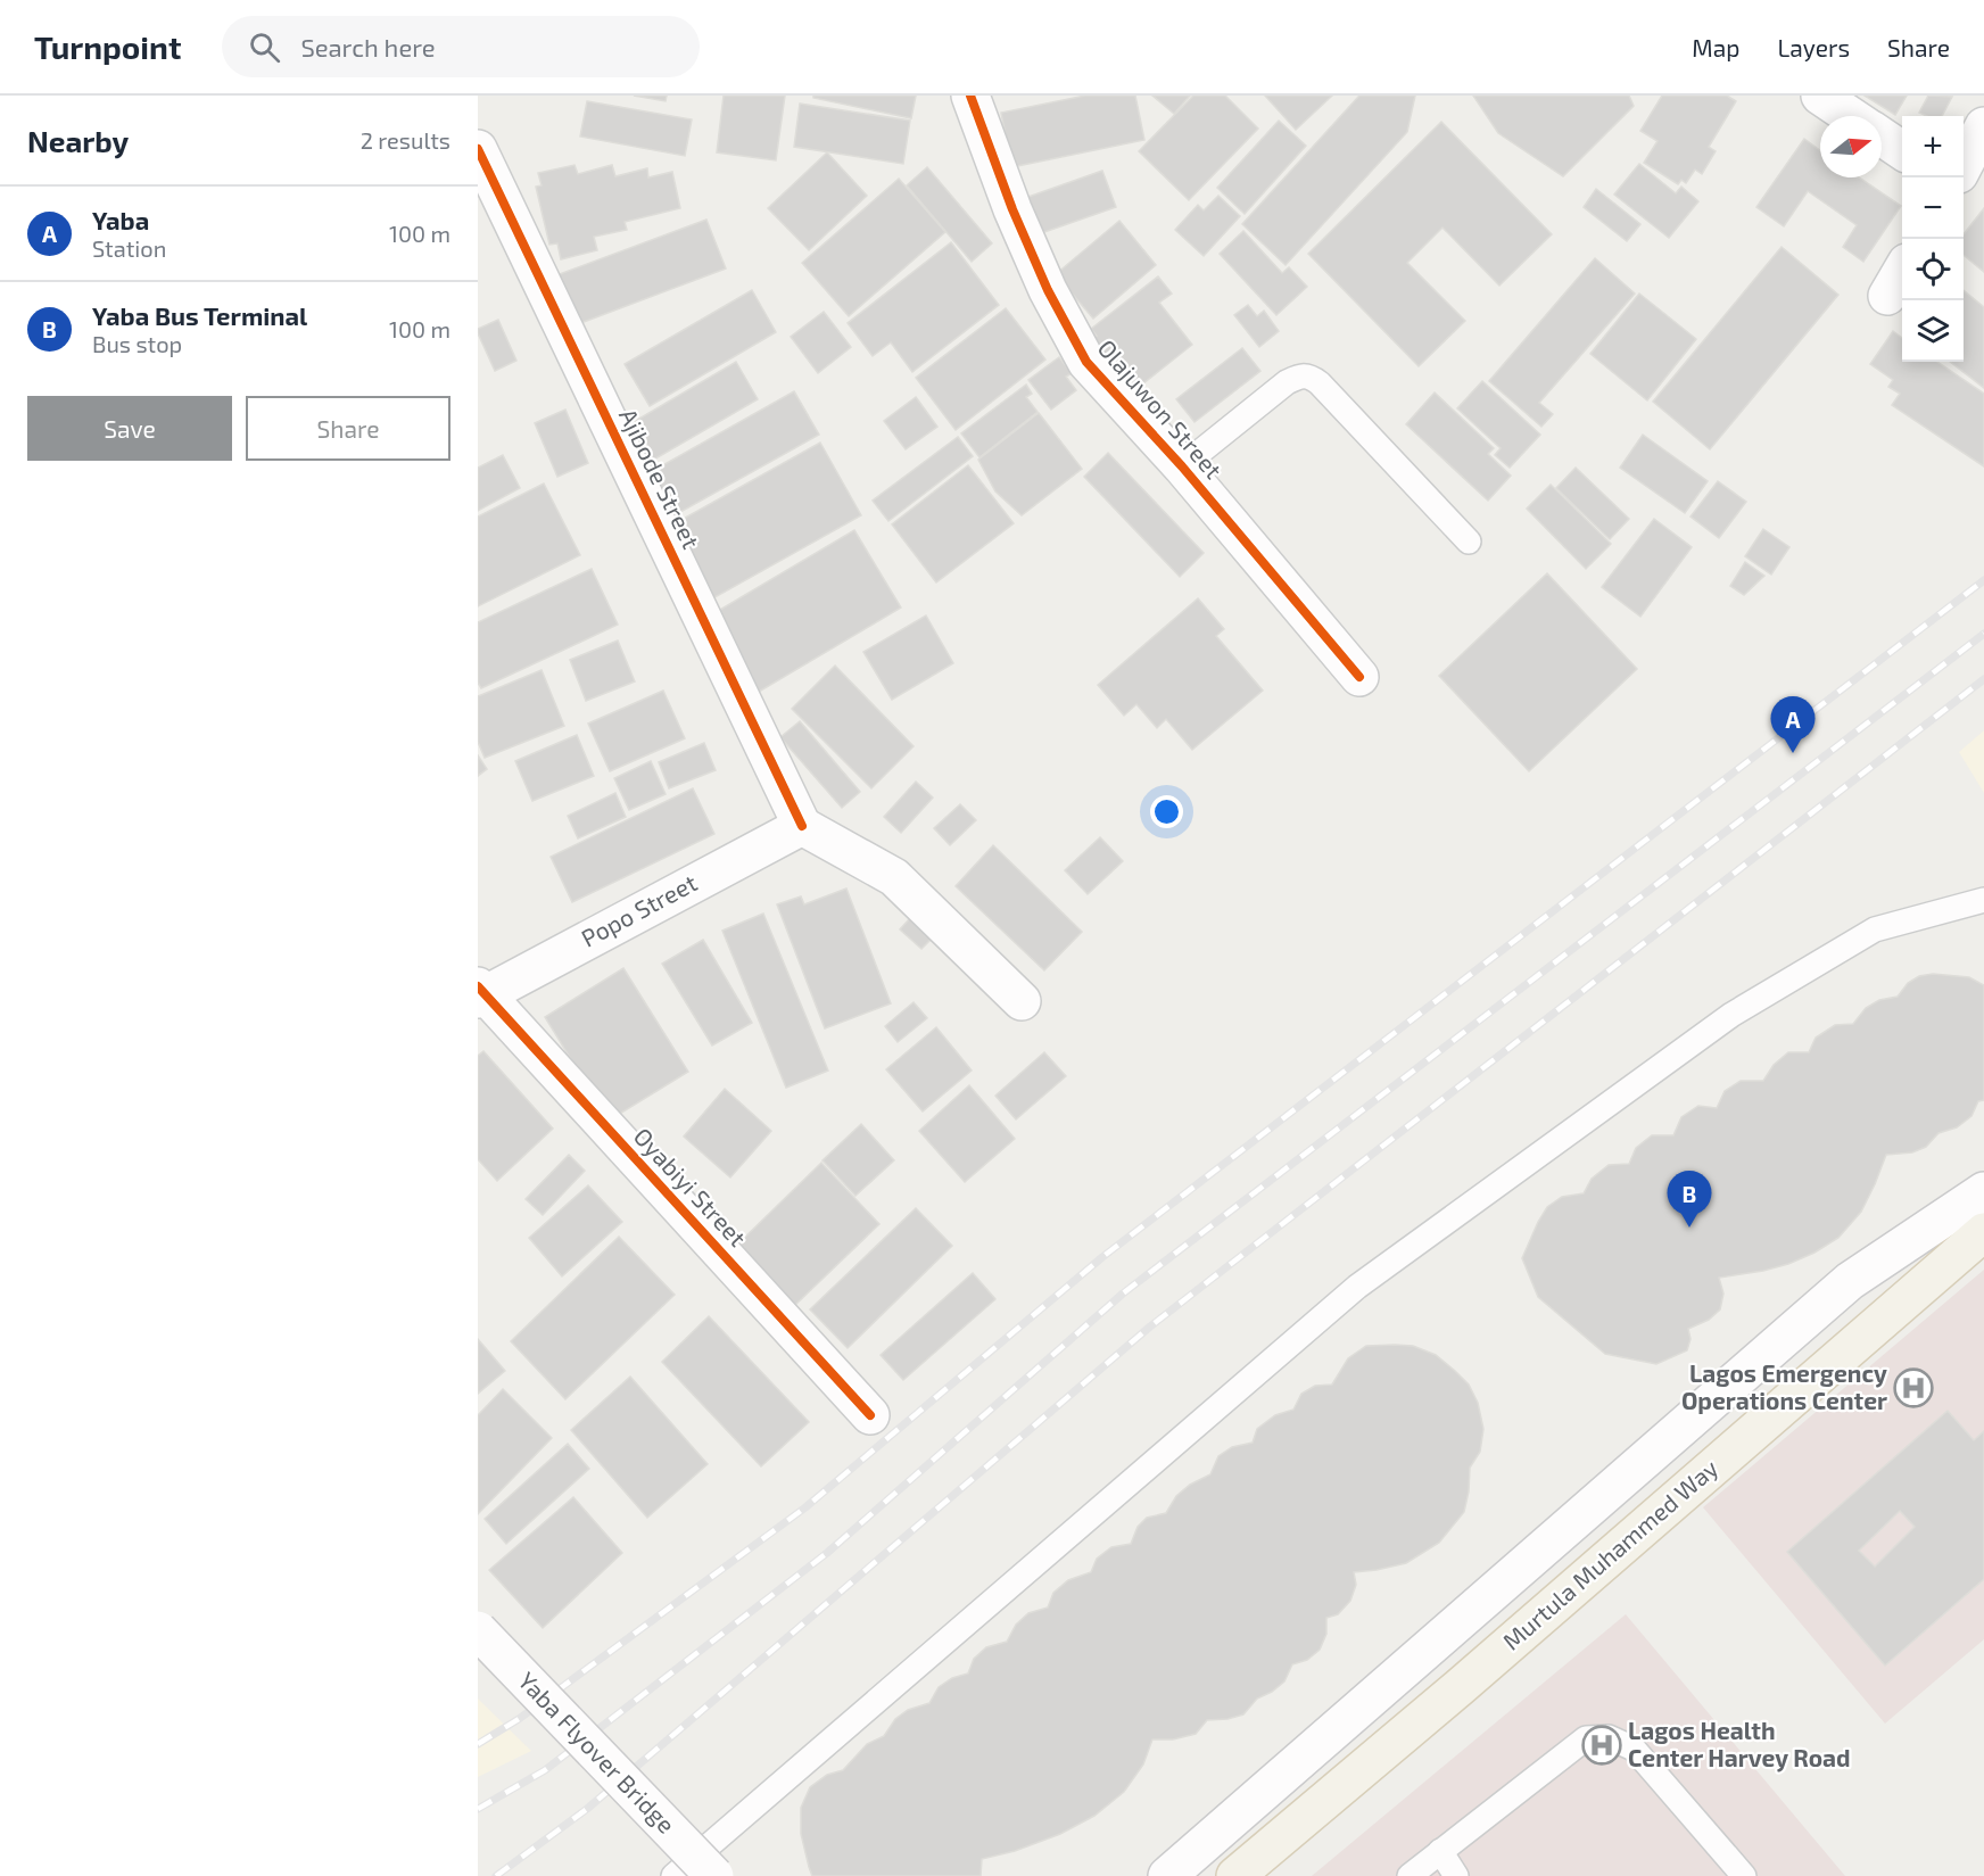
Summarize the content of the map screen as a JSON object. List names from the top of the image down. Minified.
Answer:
{"streets":{"main road":["Murtula Muhammed Way"],"street":["Olajuwon Street","Ajibode Street","Popo Street","Oyabiyi Street","Yaba Flyover Bridge"]},"crossings":[["Ajibode Street","Popo Street"],["Popo Street","Oyabiyi Street"]],"places":{"hospital":["Lagos Emergency Operations Center","Lagos Health Center Harvey Road"]},"north":"right","page":{"header":"Turnpoint","search":"Search here","nav":["Map","Layers","Share"],"heading":["Nearby","2 results"],"map_buttons":["+","−"],"list":[{"mark":"A","name":"Yaba","note":"Station","value":"100 m"},{"mark":"B","name":"Yaba Bus Terminal","note":"Bus stop","value":"100 m"}],"buttons":["Save","Share"],"pins":["A","B"]}}
